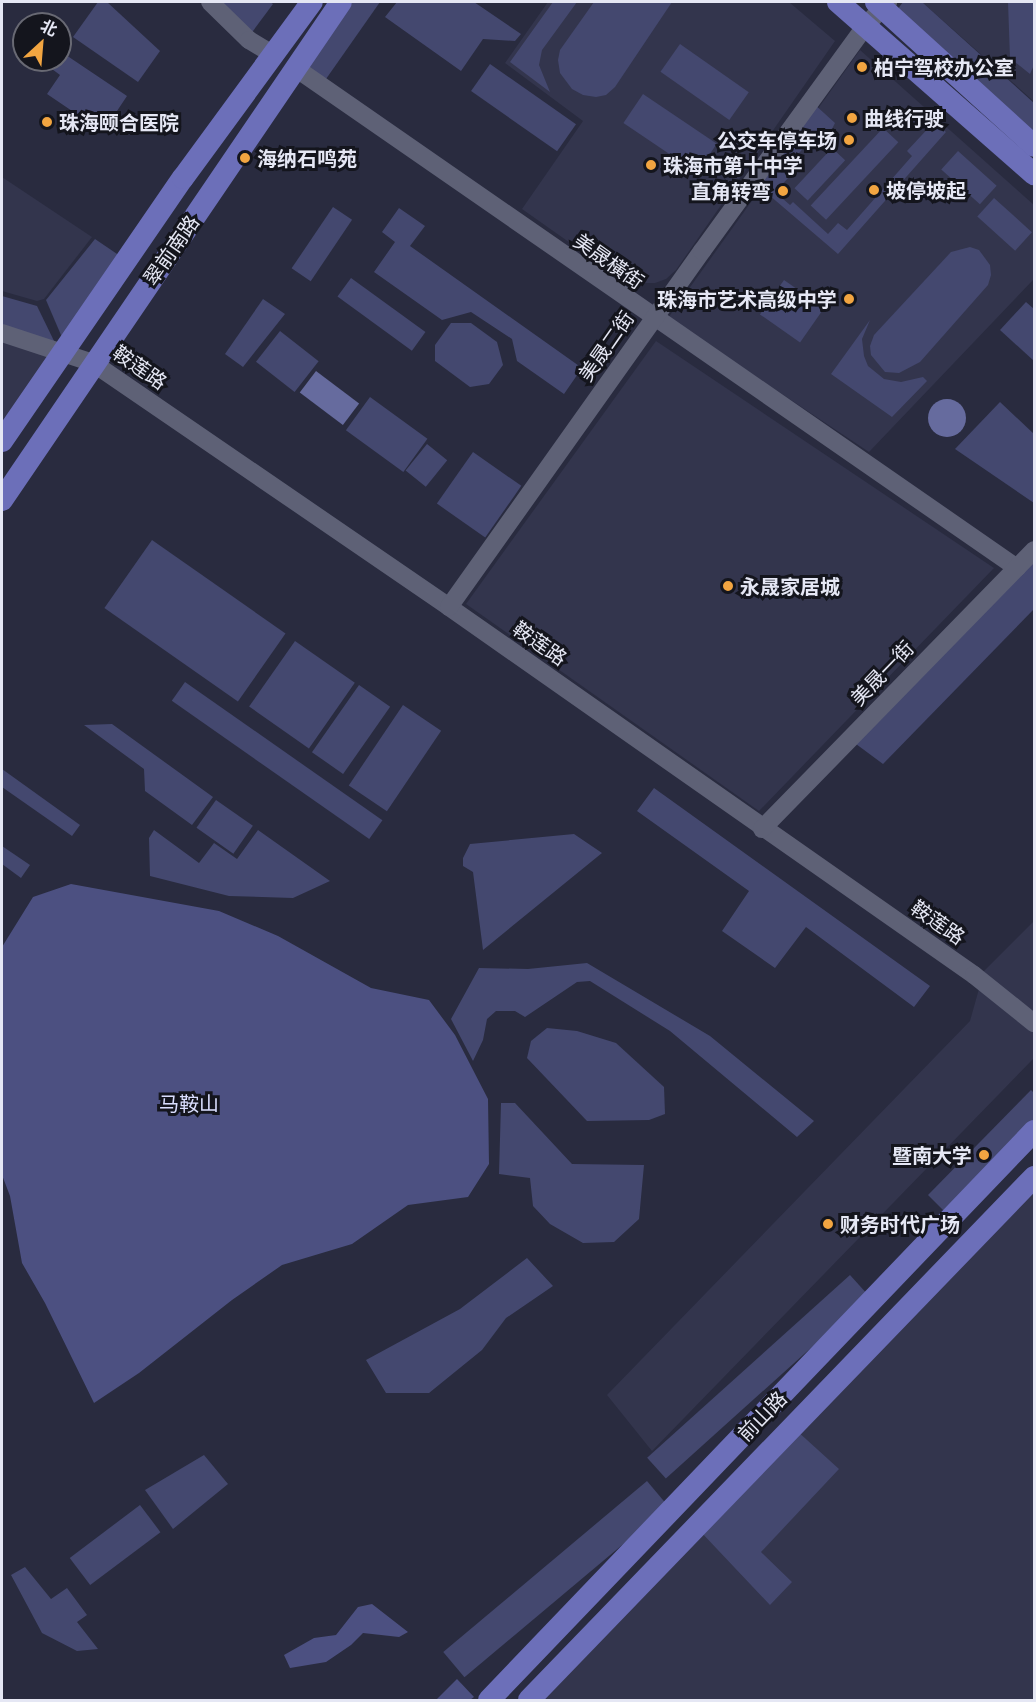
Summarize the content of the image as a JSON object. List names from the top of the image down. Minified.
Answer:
{"streets":{"main road":["翠前南路","前山路"],"street":["美晟橫街","美晟二街","鞍莲路","美晟一街"]},"crossings":[["翠前南路","美晟橫街"],["翠前南路","鞍莲路"],["美晟橫街","美晟二街"],["美晟橫街","美晟一街"],["美晟二街","鞍莲路"],["鞍莲路","美晟一街"]],"parks":["马鞍山"],"places":["柏宁驾校办公室","曲线行驶","珠海颐合医院","公交车停车场","海纳石鸣苑","珠海市第十中学","坡停坡起","直角转弯","珠海市艺术高级中学","永晟家居城","暨南大学","财务时代广场"],"north":"top right"}
